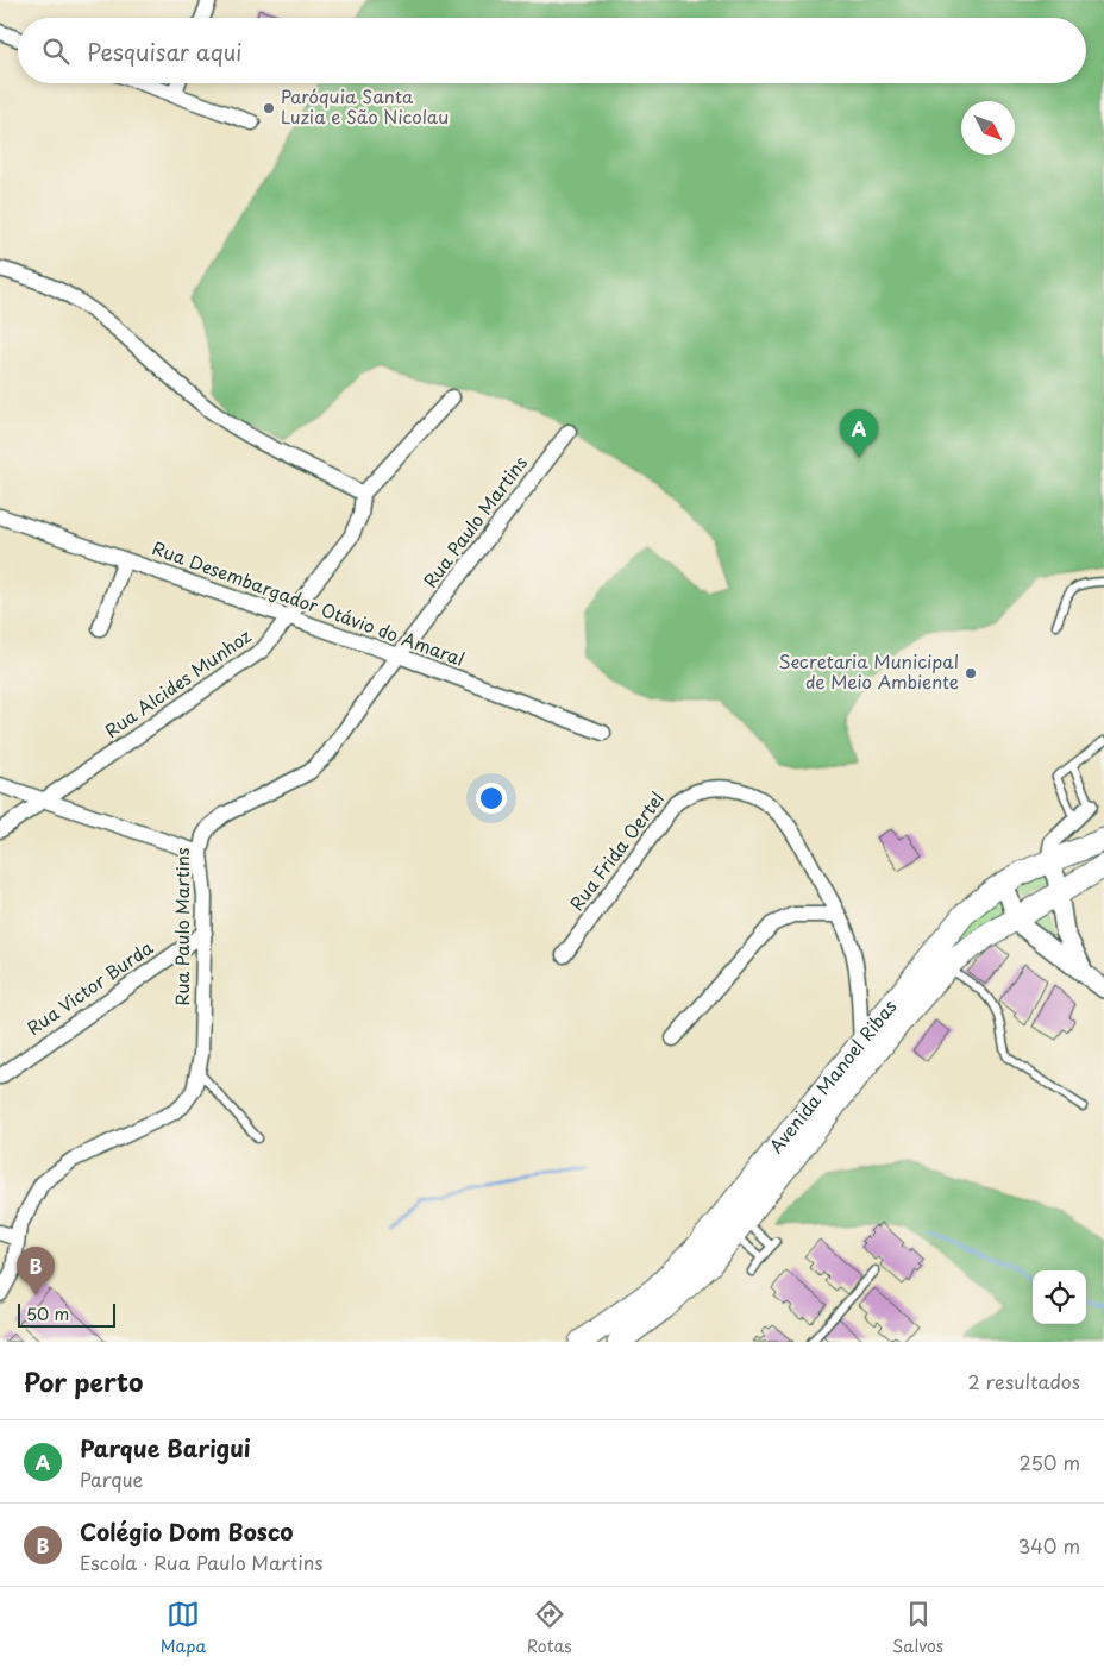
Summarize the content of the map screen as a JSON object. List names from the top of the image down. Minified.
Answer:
{"streets":{"main road":["Avenida Manoel Ribas"],"street":["Rua Paulo Martins","Rua Desembargador Otávio do Amaral","Rua Alcides Munhoz","Rua Frida Oertel","Rua Victor Burda"]},"crossings":[["Rua Paulo Martins","Rua Desembargador Otávio do Amaral"],["Rua Paulo Martins","Rua Victor Burda"],["Rua Desembargador Otávio do Amaral","Rua Alcides Munhoz"],["Rua Frida Oertel","Avenida Manoel Ribas"]],"places":["Paróquia Santa Luzia e São Nicolau","Secretaria Municipal de Meio Ambiente"],"scale_bar":"50 m","north":"bottom right","page":{"search":"Pesquisar aqui","pins":["A","B"],"scale":"50 m","heading":["Por perto","2 resultados"],"list":[{"mark":"A","name":"Parque Barigui","note":"Parque","value":"250 m"},{"mark":"B","name":"Colégio Dom Bosco","note":"Escola · Rua Paulo Martins","value":"340 m"}],"nav":["Mapa","Rotas","Salvos"]}}
